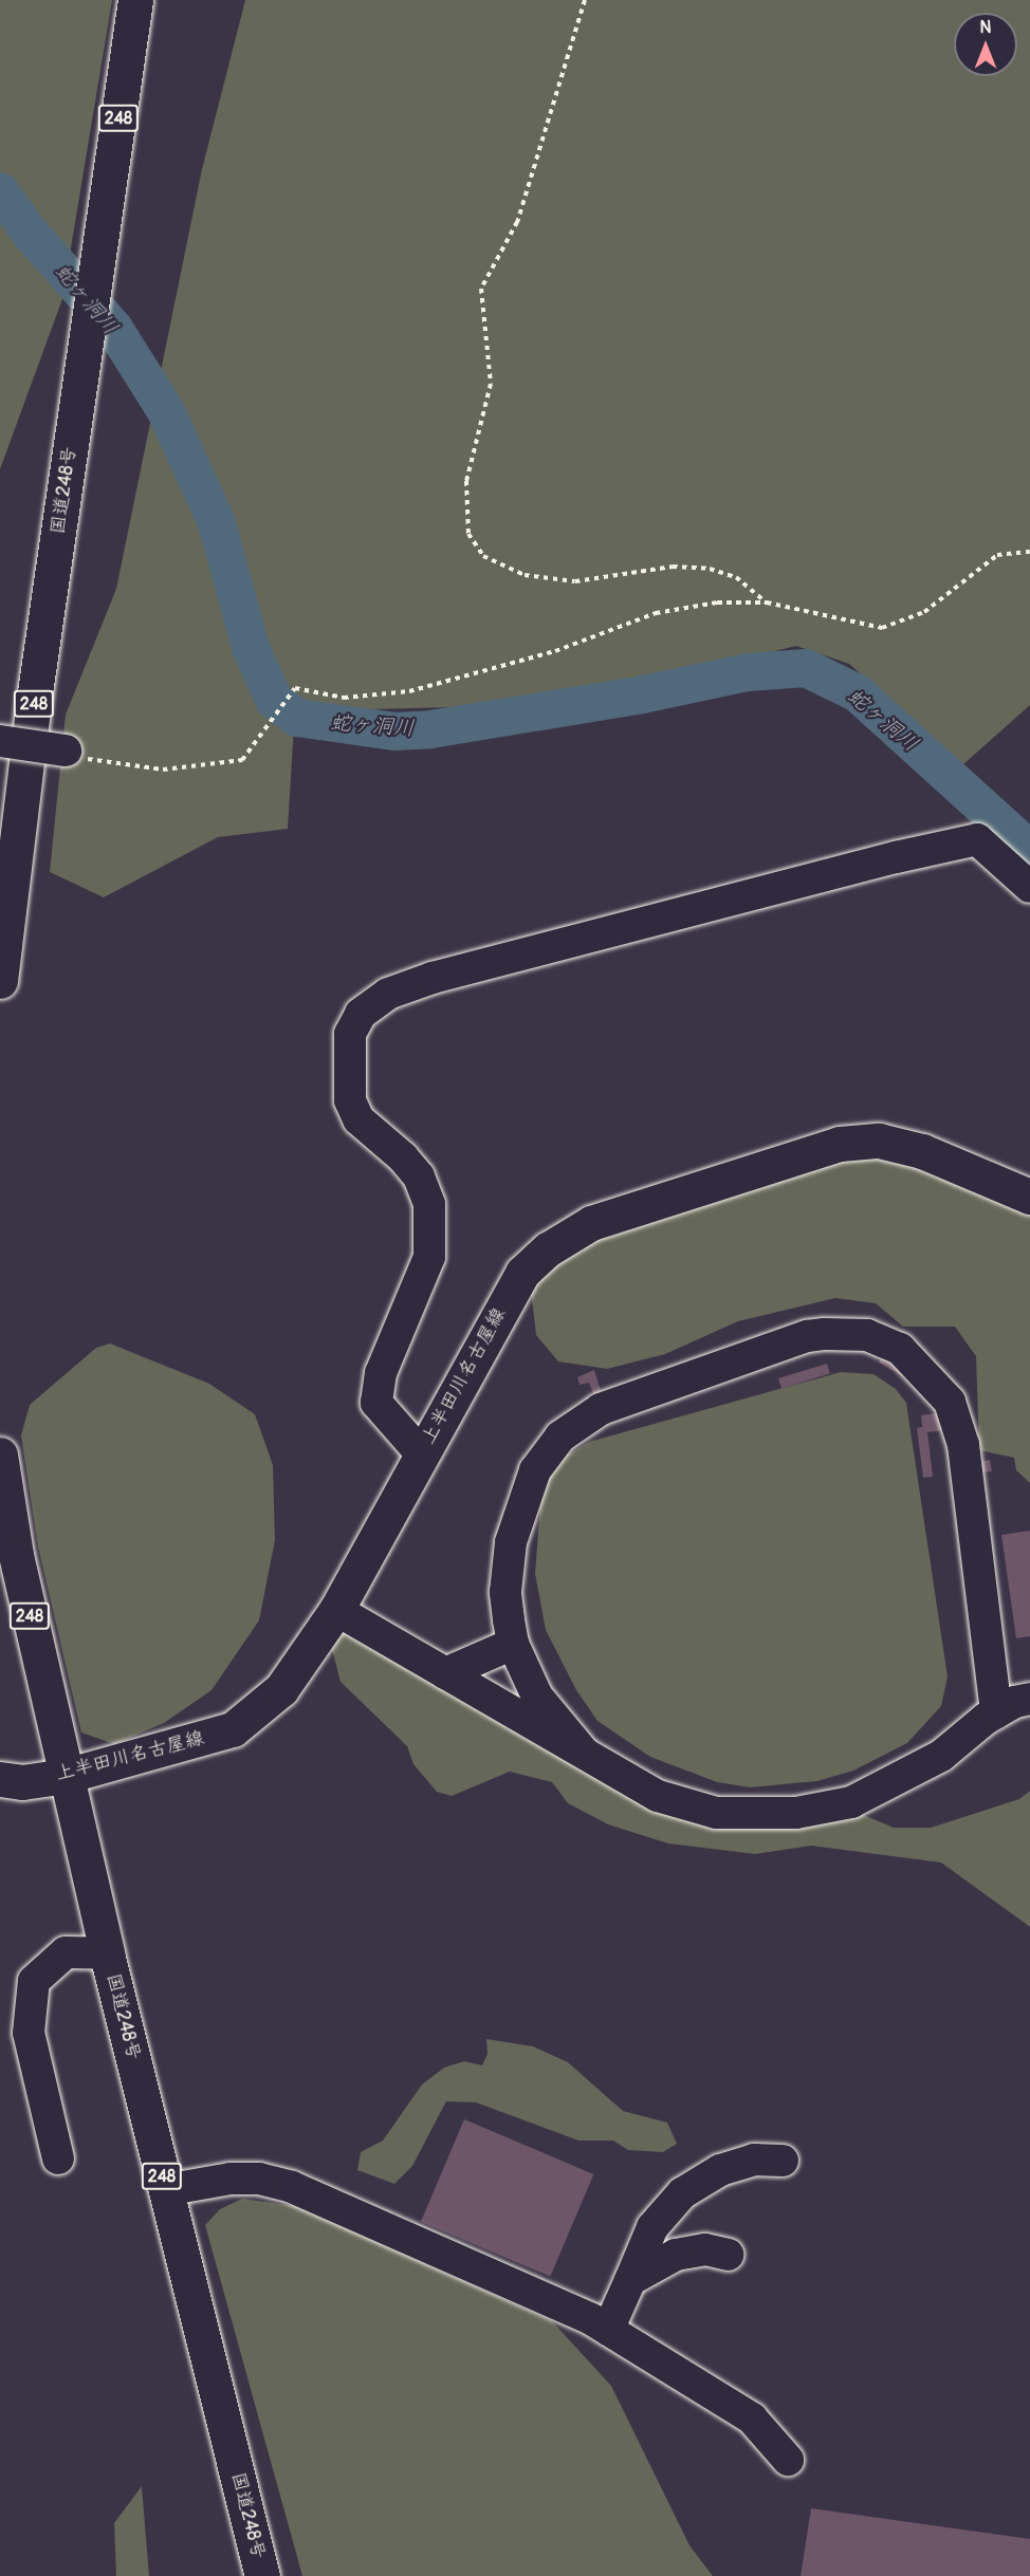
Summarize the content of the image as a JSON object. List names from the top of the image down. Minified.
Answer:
{"streets":{"main road":["248","国道248号","上半田川名古屋線"]},"crossings":[["国道248号","上半田川名古屋線"]],"water":["蛇ヶ洞川"],"north":"top"}
